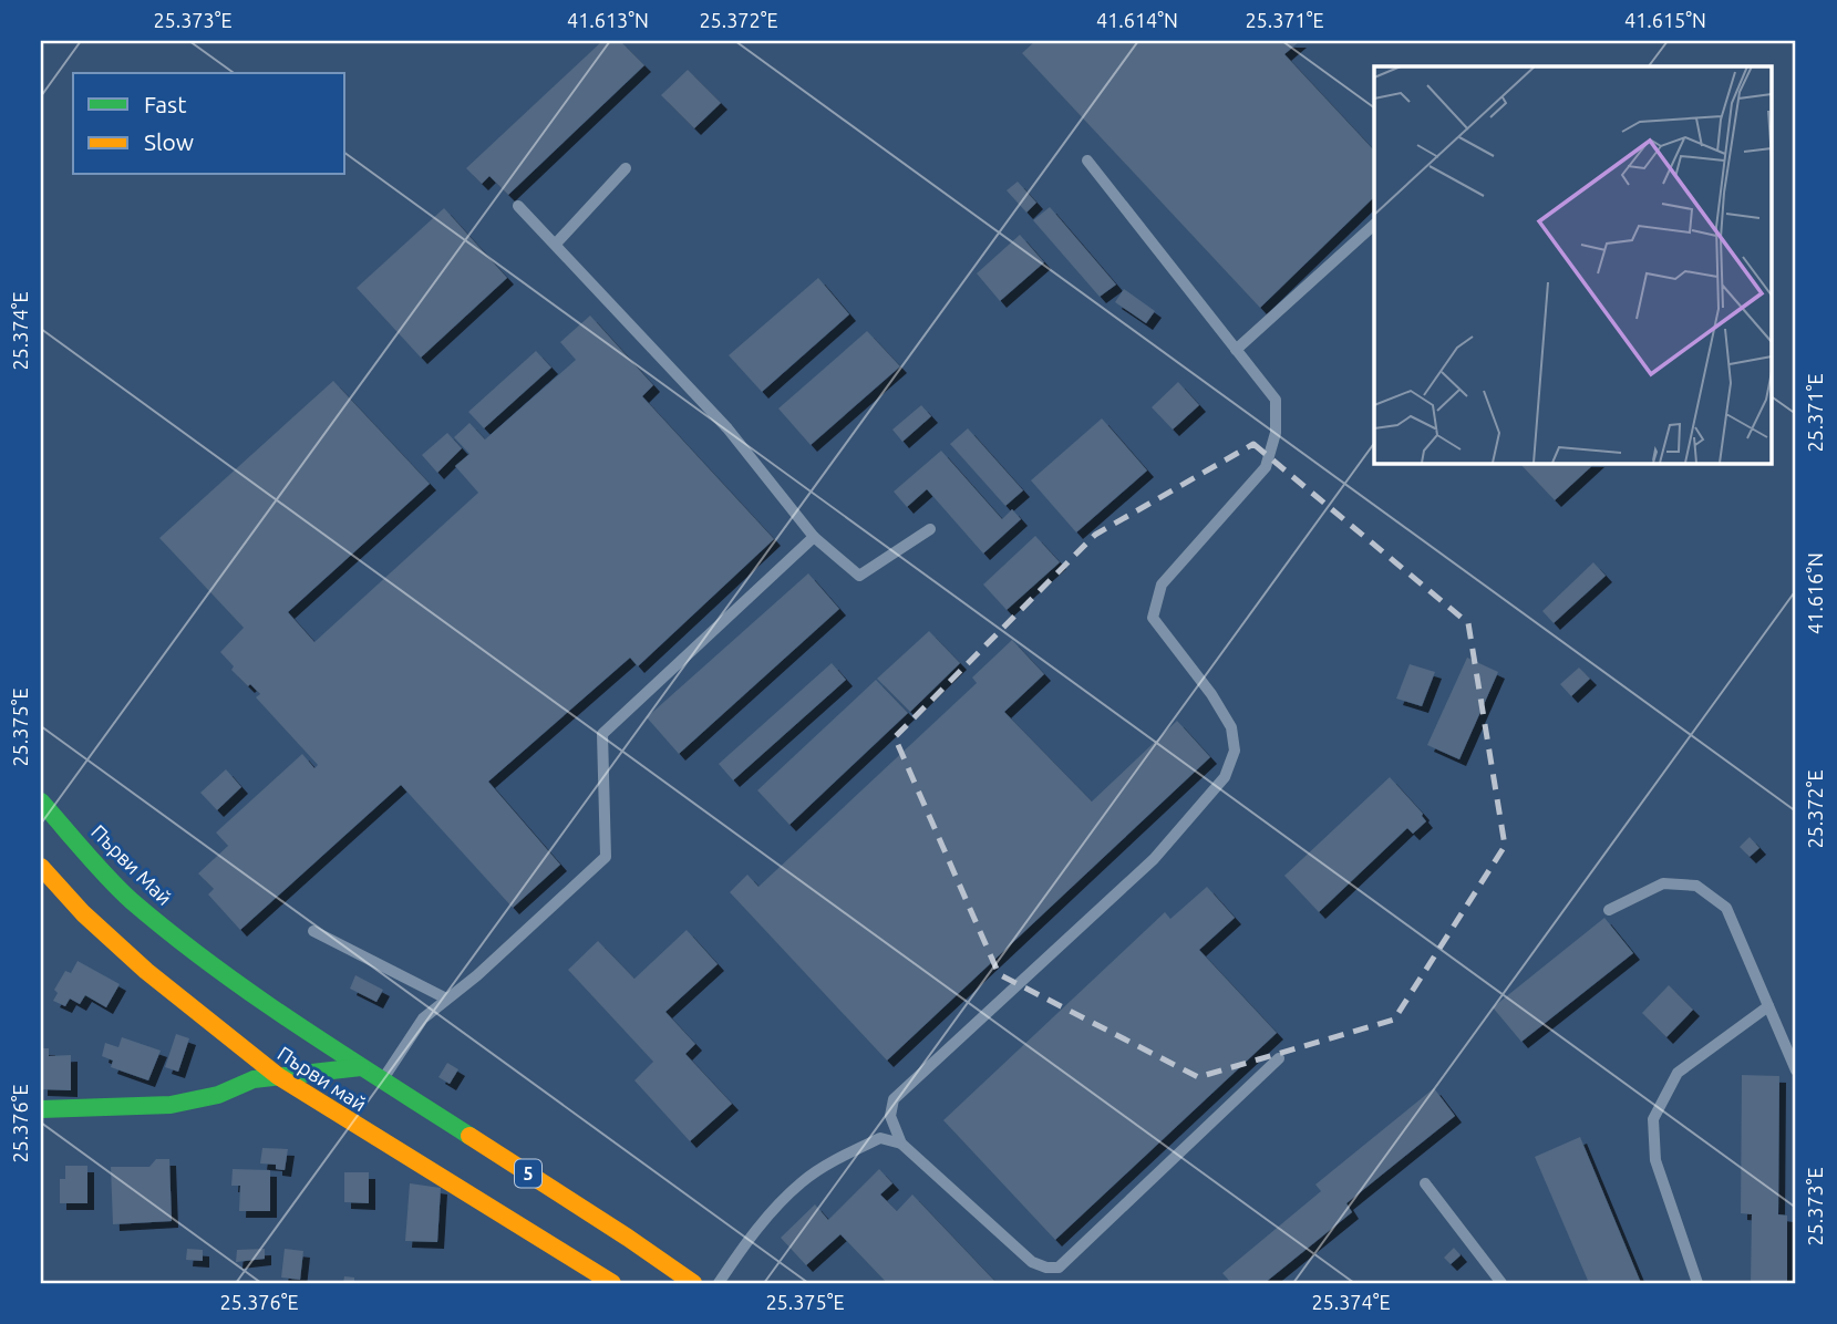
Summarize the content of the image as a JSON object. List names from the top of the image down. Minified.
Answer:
{"streets":{"main road":["Първи Май","Първи май","5"]},"crossings":[["Първи Май","Първи май"]],"legend":["Fast","Slow"],"coordinates":["25.373°E","41.613°N","25.372°E","41.614°N","25.371°E","41.615°N","25.374°E","41.616°N","25.375°E","25.376°E"]}
